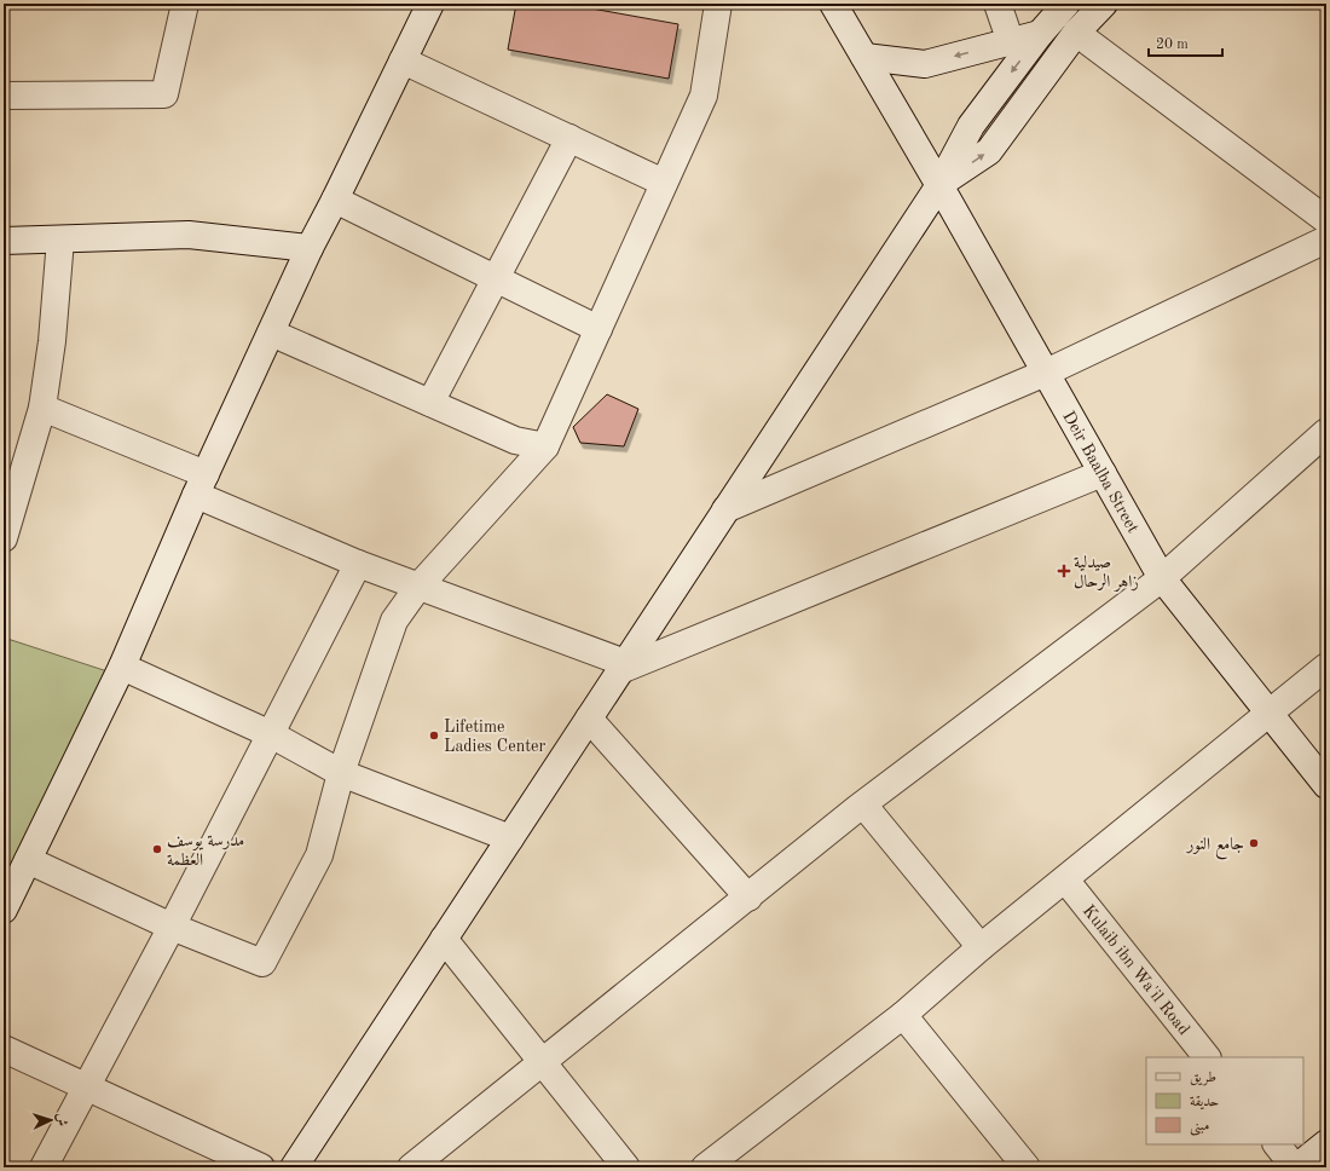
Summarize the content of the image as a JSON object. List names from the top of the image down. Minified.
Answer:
{"streets":{"street":["Deir Baalba Street","Kulaib ibn Wa'il Road"]},"places":{"health":["صيدلية زاهر الرحال"],"other":["Lifetime Ladies Center","جامع النور","مدرسة يوسف العظمة"]},"legend":["طريق","حديقة","مبنى"],"scale_bar":"20 m","north":"right"}
